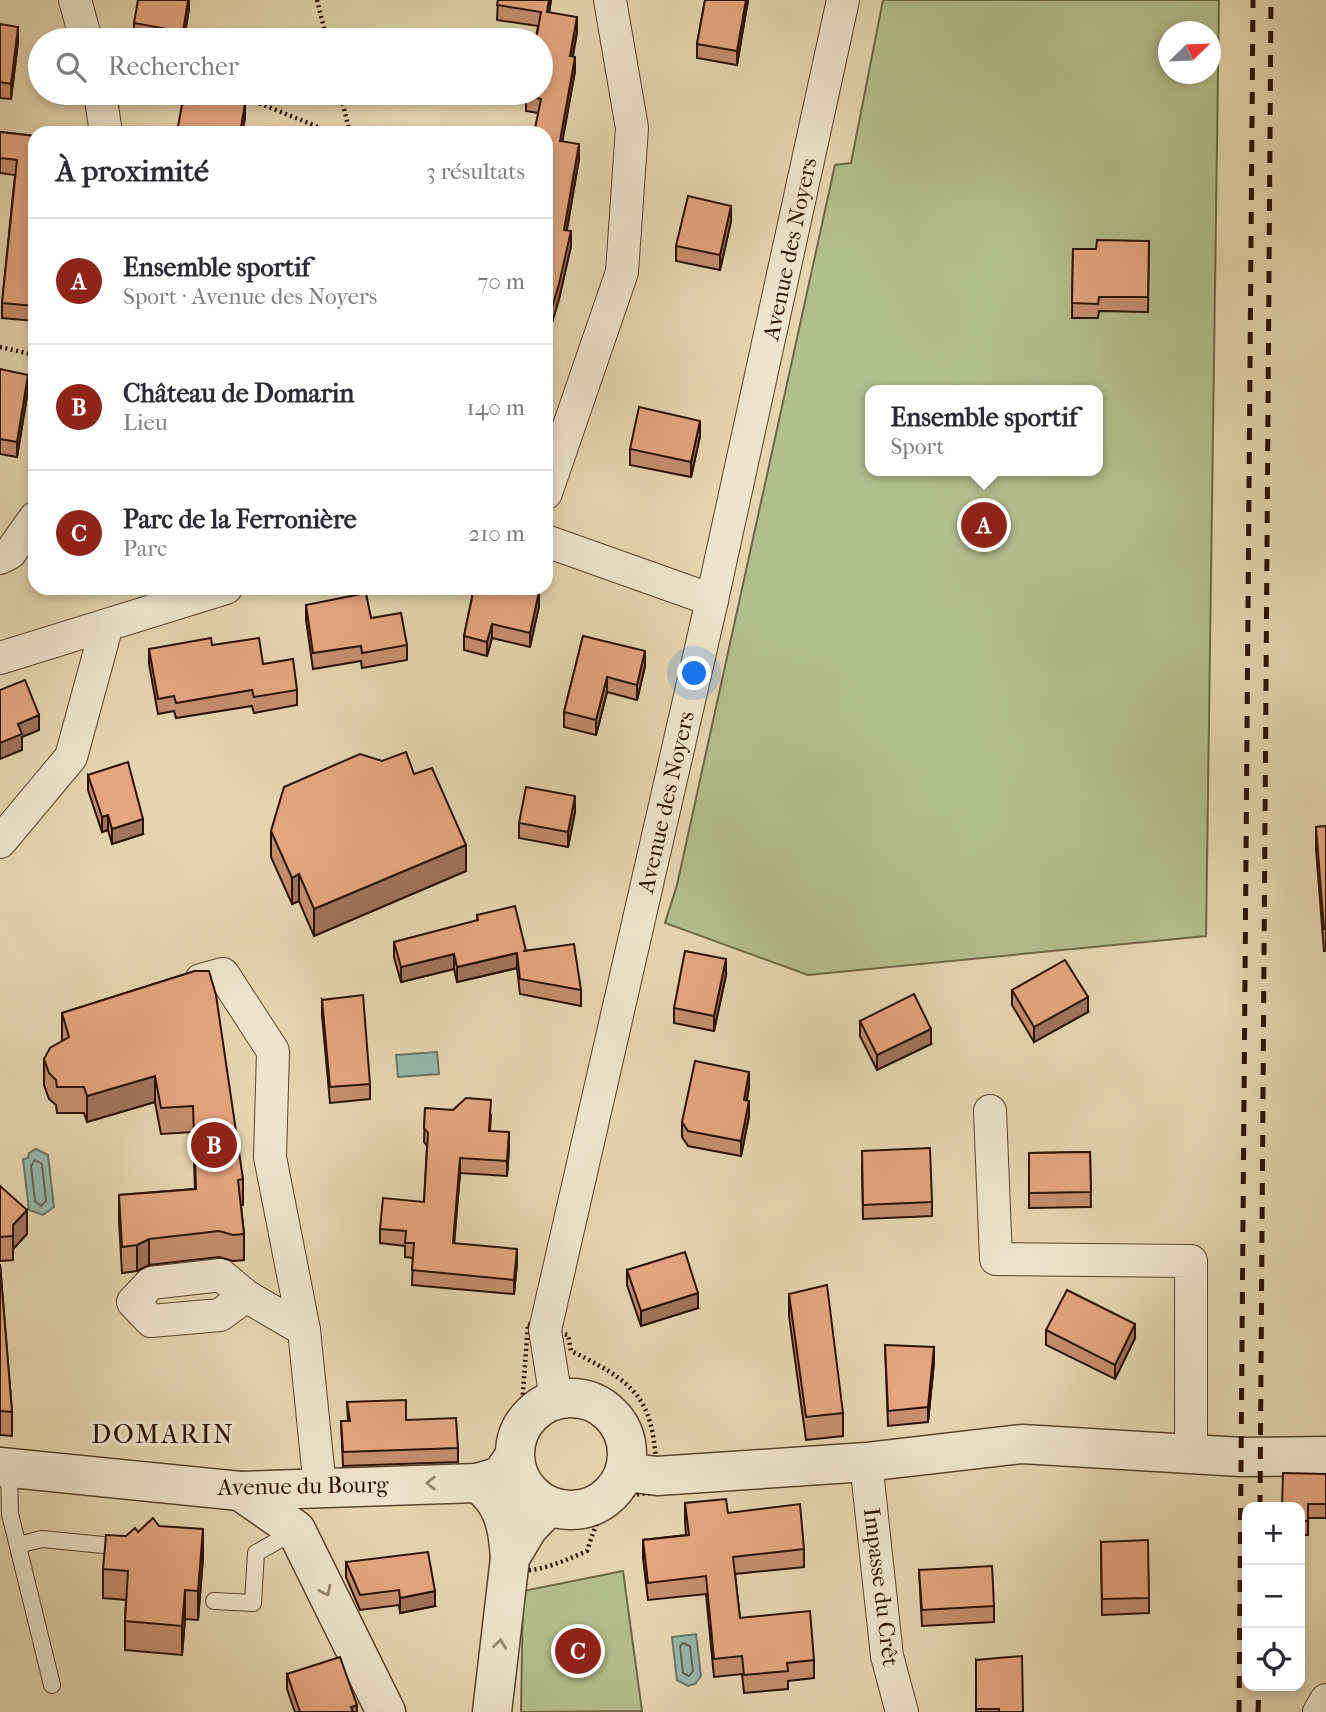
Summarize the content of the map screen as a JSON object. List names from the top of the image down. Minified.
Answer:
{"streets":{"street":["Avenue des Noyers","Avenue du Bourg","Impasse du Crêt"]},"crossings":[["Avenue des Noyers","Avenue du Bourg"]],"districts":["DOMARIN"],"north":"top right","page":{"search":"Rechercher","heading":["À proximité","3 résultats"],"list":[{"mark":"A","name":"Ensemble sportif","note":"Sport · Avenue des Noyers","value":"70 m"},{"mark":"B","name":"Château de Domarin","note":"Lieu","value":"140 m"},{"mark":"C","name":"Parc de la Ferronière","note":"Parc","value":"210 m"}],"popup":["Ensemble sportif","Sport"],"pins":["A","B","C"],"map_buttons":["+","−"]}}
